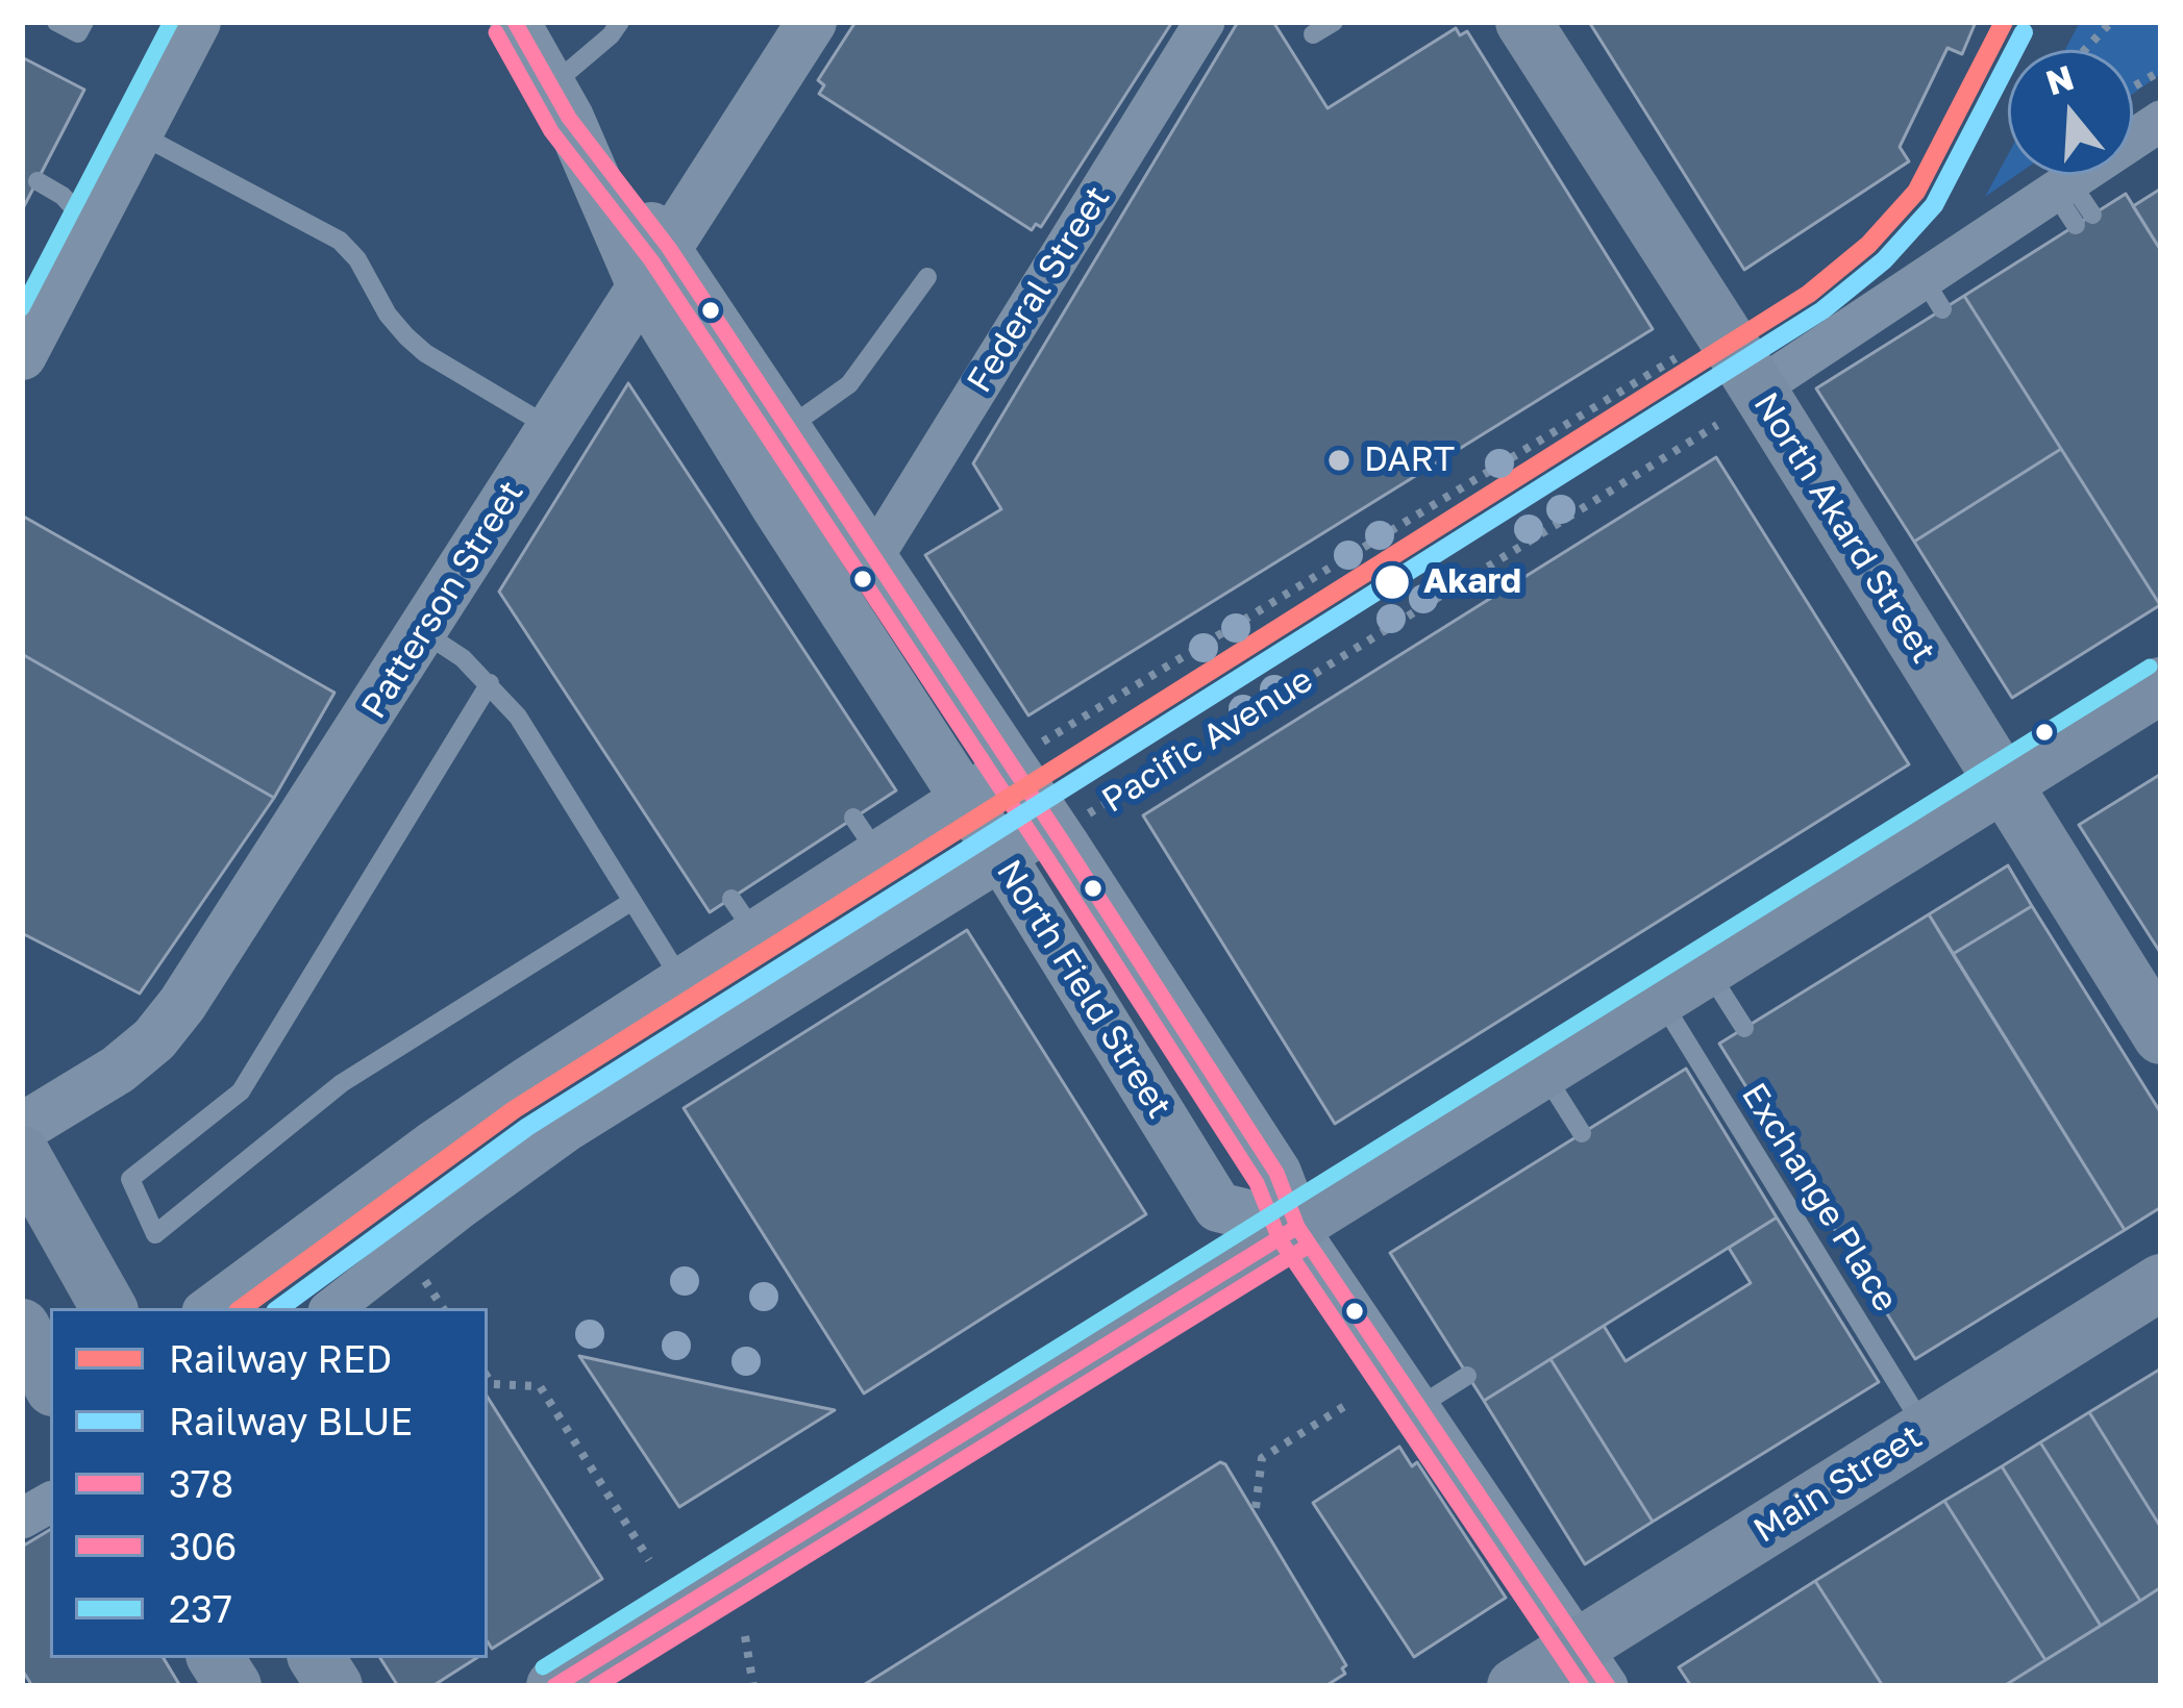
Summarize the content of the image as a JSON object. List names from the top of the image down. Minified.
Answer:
{"streets":{"main road":["North Akard Street","Main Street"],"street":["Federal Street","Patterson Street","North Field Street"],"lane":["Exchange Place"],"path":["Pacific Avenue"]},"crossings":[["Federal Street","North Field Street"],["North Akard Street","Pacific Avenue"],["Patterson Street","North Field Street"],["Pacific Avenue","North Field Street"],["North Field Street","Main Street"],["Exchange Place","Main Street"]],"places":["DART","Akard"],"lines":["rail line RED","transit line 378","transit line 237","rail line BLUE","transit line 306"],"legend":["Railway RED","Railway BLUE","378","306","237"],"north":"top"}
